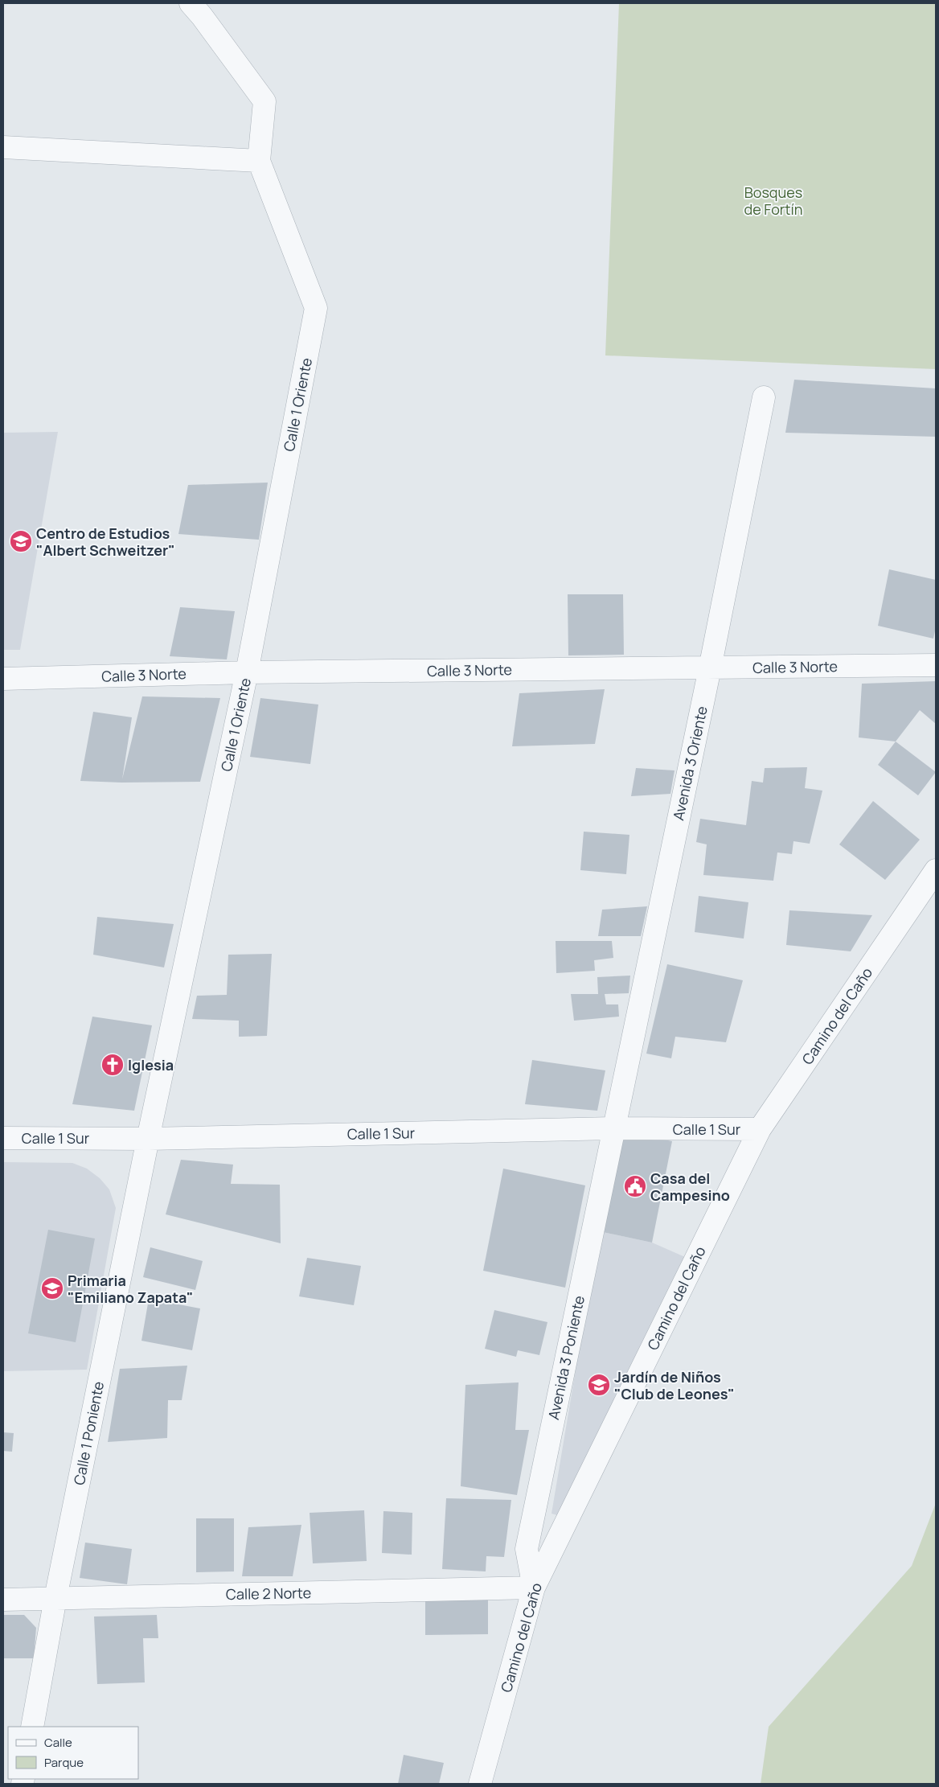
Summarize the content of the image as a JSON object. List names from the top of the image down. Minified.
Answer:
{"streets":{"street":["Calle 1 Oriente","Calle 3 Norte","Avenida 3 Oriente","Camino del Caño","Calle 1 Sur","Avenida 3 Poniente","Calle 1 Poniente","Calle 2 Norte"]},"crossings":[["Calle 1 Oriente","Calle 3 Norte"],["Calle 1 Oriente","Calle 1 Sur"],["Calle 1 Oriente","Calle 1 Poniente"],["Calle 3 Norte","Avenida 3 Oriente"],["Avenida 3 Oriente","Calle 1 Sur"],["Avenida 3 Oriente","Avenida 3 Poniente"],["Camino del Caño","Calle 1 Sur"],["Camino del Caño","Avenida 3 Poniente"],["Camino del Caño","Calle 2 Norte"],["Calle 1 Sur","Avenida 3 Poniente"],["Calle 1 Sur","Calle 1 Poniente"],["Avenida 3 Poniente","Calle 2 Norte"],["Calle 1 Poniente","Calle 2 Norte"]],"parks":["Bosques de Fortín"],"places":{"school or university":["Centro de Estudios \"Albert Schweitzer\"","Primaria \"Emiliano Zapata\"","Jardín de Niños \"Club de Leones\""],"church":["Iglesia"],"public building":["Casa del Campesino"]},"legend":["Calle","Parque"]}
